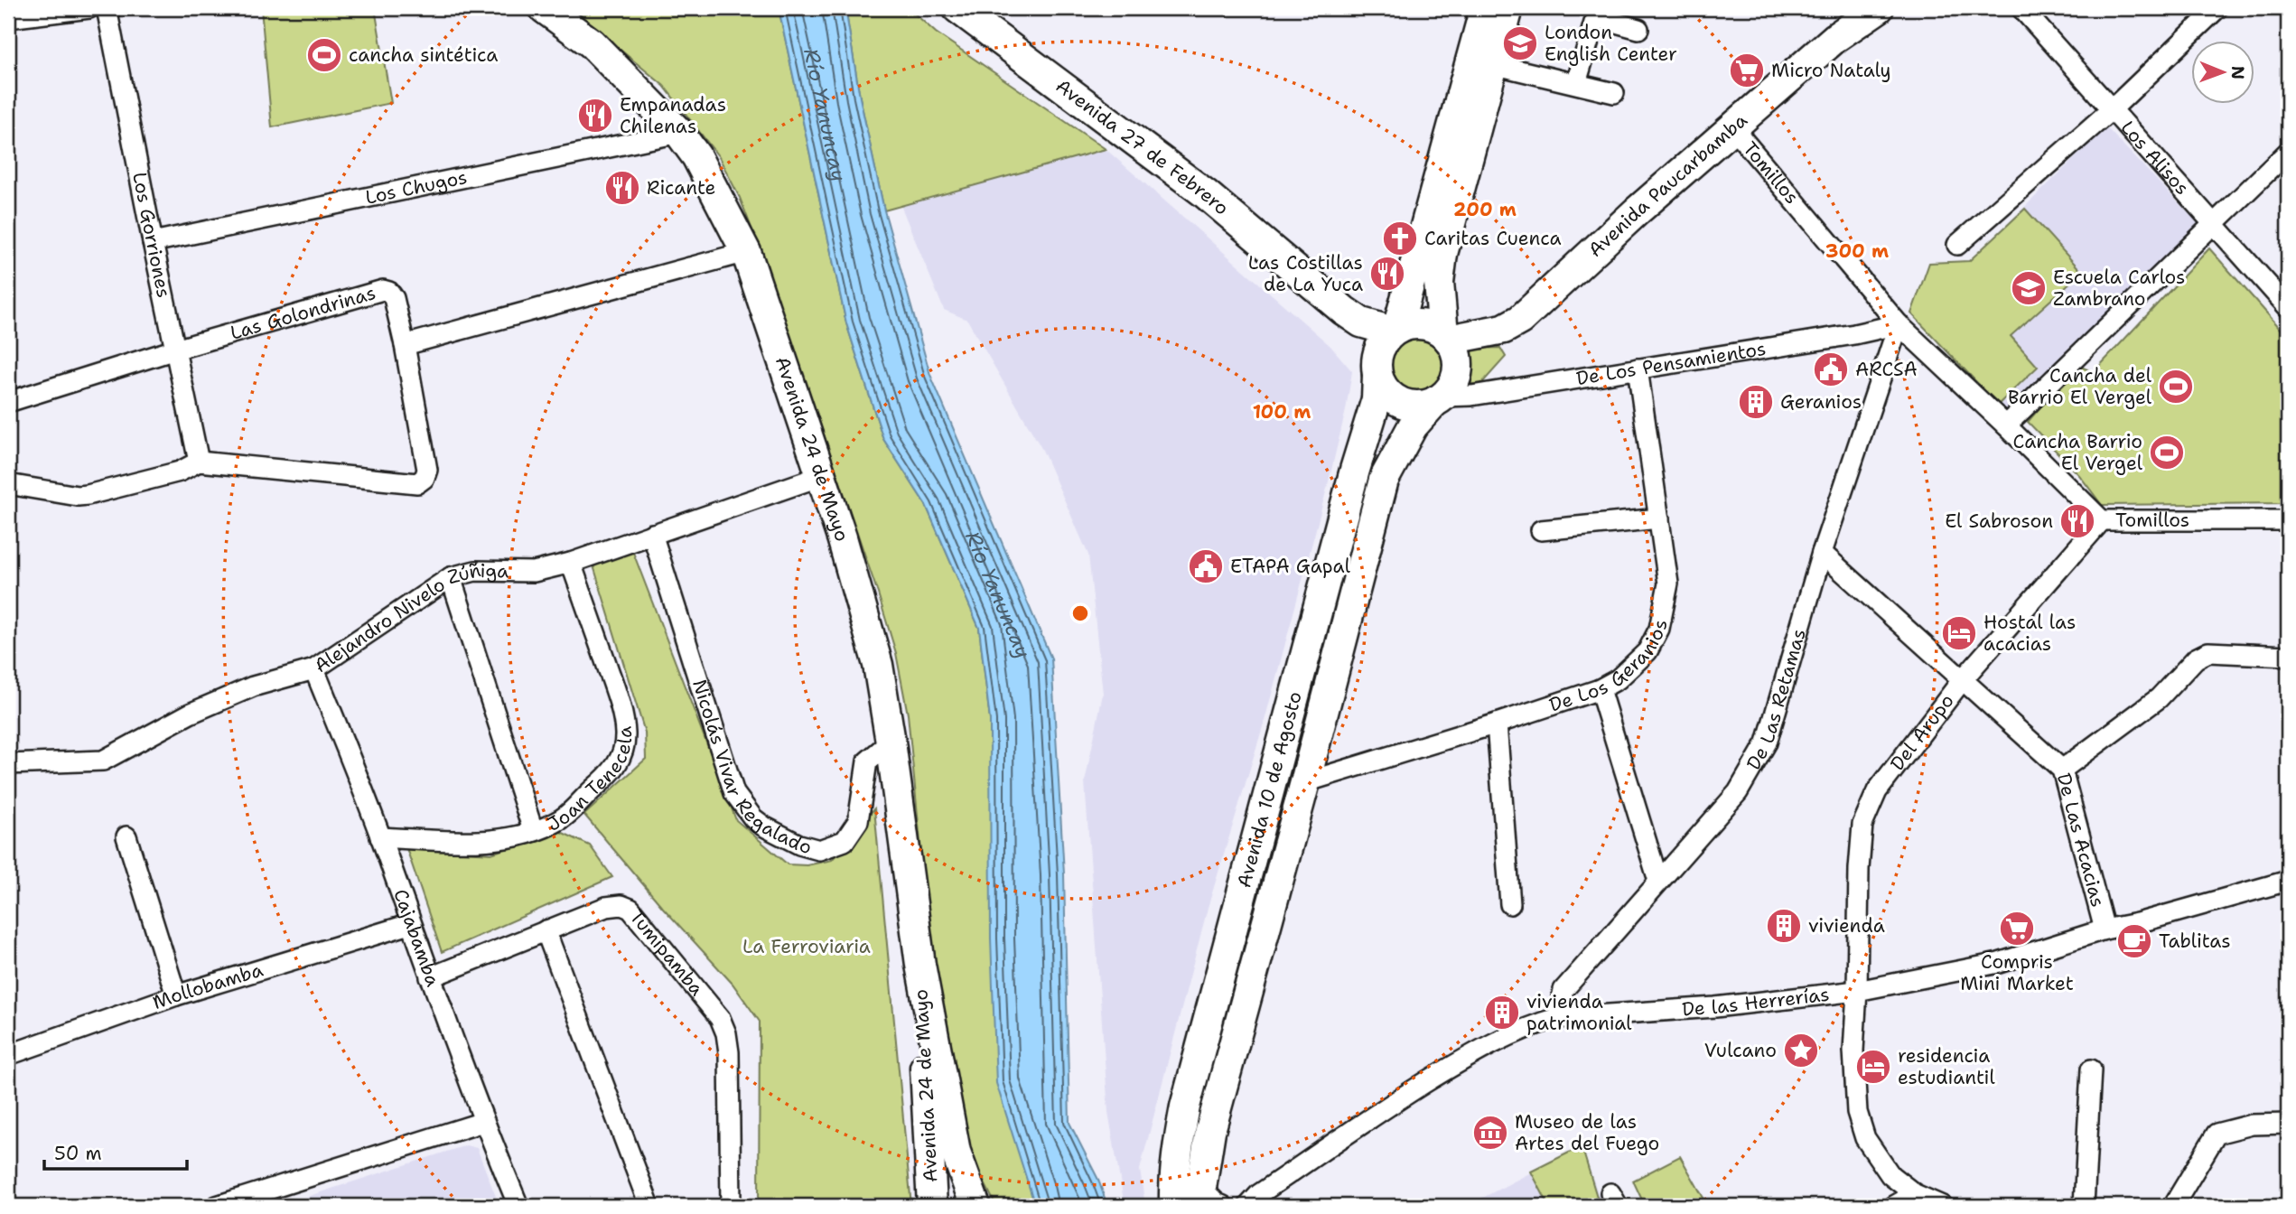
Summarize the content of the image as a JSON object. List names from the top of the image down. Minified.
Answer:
{"streets":{"main road":["Avenida 27 de Febrero","Avenida Paucarbamba","Avenida 24 de Mayo","Avenida 10 de Agosto"],"street":["Los Alisos","Tomillos","Los Chugos","Los Gorriones","Las Golondrinas","De Los Pensamientos","Alejandro Nivelo Zúñiga","De Los Geranios","De Las Retamas","Del Arupo","Nicolás Vivar Regalado","Joan Tenecela","De Las Acacias","Cajabamba","Tumipamba","Mollobamba","De las Herrerías"]},"crossings":[["Avenida 27 de Febrero","Avenida Paucarbamba"],["Avenida 27 de Febrero","De Los Pensamientos"],["Avenida 27 de Febrero","Avenida 10 de Agosto"],["Tomillos","Avenida Paucarbamba"],["Tomillos","De Los Pensamientos"],["Tomillos","De Las Retamas"],["Tomillos","Del Arupo"],["Avenida Paucarbamba","De Los Pensamientos"],["Avenida Paucarbamba","Avenida 10 de Agosto"],["Los Chugos","Los Gorriones"],["Los Chugos","Avenida 24 de Mayo"],["Los Gorriones","Las Golondrinas"],["De Los Pensamientos","De Los Geranios"],["De Los Pensamientos","De Las Retamas"],["De Los Pensamientos","Avenida 10 de Agosto"],["Avenida 24 de Mayo","Alejandro Nivelo Zúñiga"],["Avenida 24 de Mayo","Nicolás Vivar Regalado"],["Alejandro Nivelo Zúñiga","Nicolás Vivar Regalado"],["Alejandro Nivelo Zúñiga","Joan Tenecela"],["Alejandro Nivelo Zúñiga","Cajabamba"],["De Los Geranios","Avenida 10 de Agosto"],["De Las Retamas","De Las Acacias"],["De Las Retamas","De las Herrerías"],["Del Arupo","De Las Acacias"],["Del Arupo","De las Herrerías"],["Joan Tenecela","Cajabamba"],["De Las Acacias","De las Herrerías"],["Cajabamba","Tumipamba"],["Cajabamba","Mollobamba"]],"water":["Río Yanuncay"],"parks":["La Ferroviaria"],"places":{"school or university":["London English Center","Escuela Carlos Zambrano"],"sports":["cancha sintética","Cancha del Barrio El Vergel","Cancha Barrio El Vergel"],"supermarket":["Micro Nataly","Compris Mini Market"],"restaurant":["Empanadas Chilenas","Ricante","Las Costillas de La Yuca","El Sabroson"],"church":["Caritas Cuenca"],"public building":["ARCSA","ETAPA Gapal"],"building":["Geranios","vivienda","vivienda patrimonial"],"hotel":["Hostal las acacias","residencia estudiantil"],"cafe":["Tablitas"],"place":["Vulcano"],"museum":["Museo de las Artes del Fuego"]},"scale_bar":"50 m","north":"right","rings":["200 m","300 m","100 m"]}
